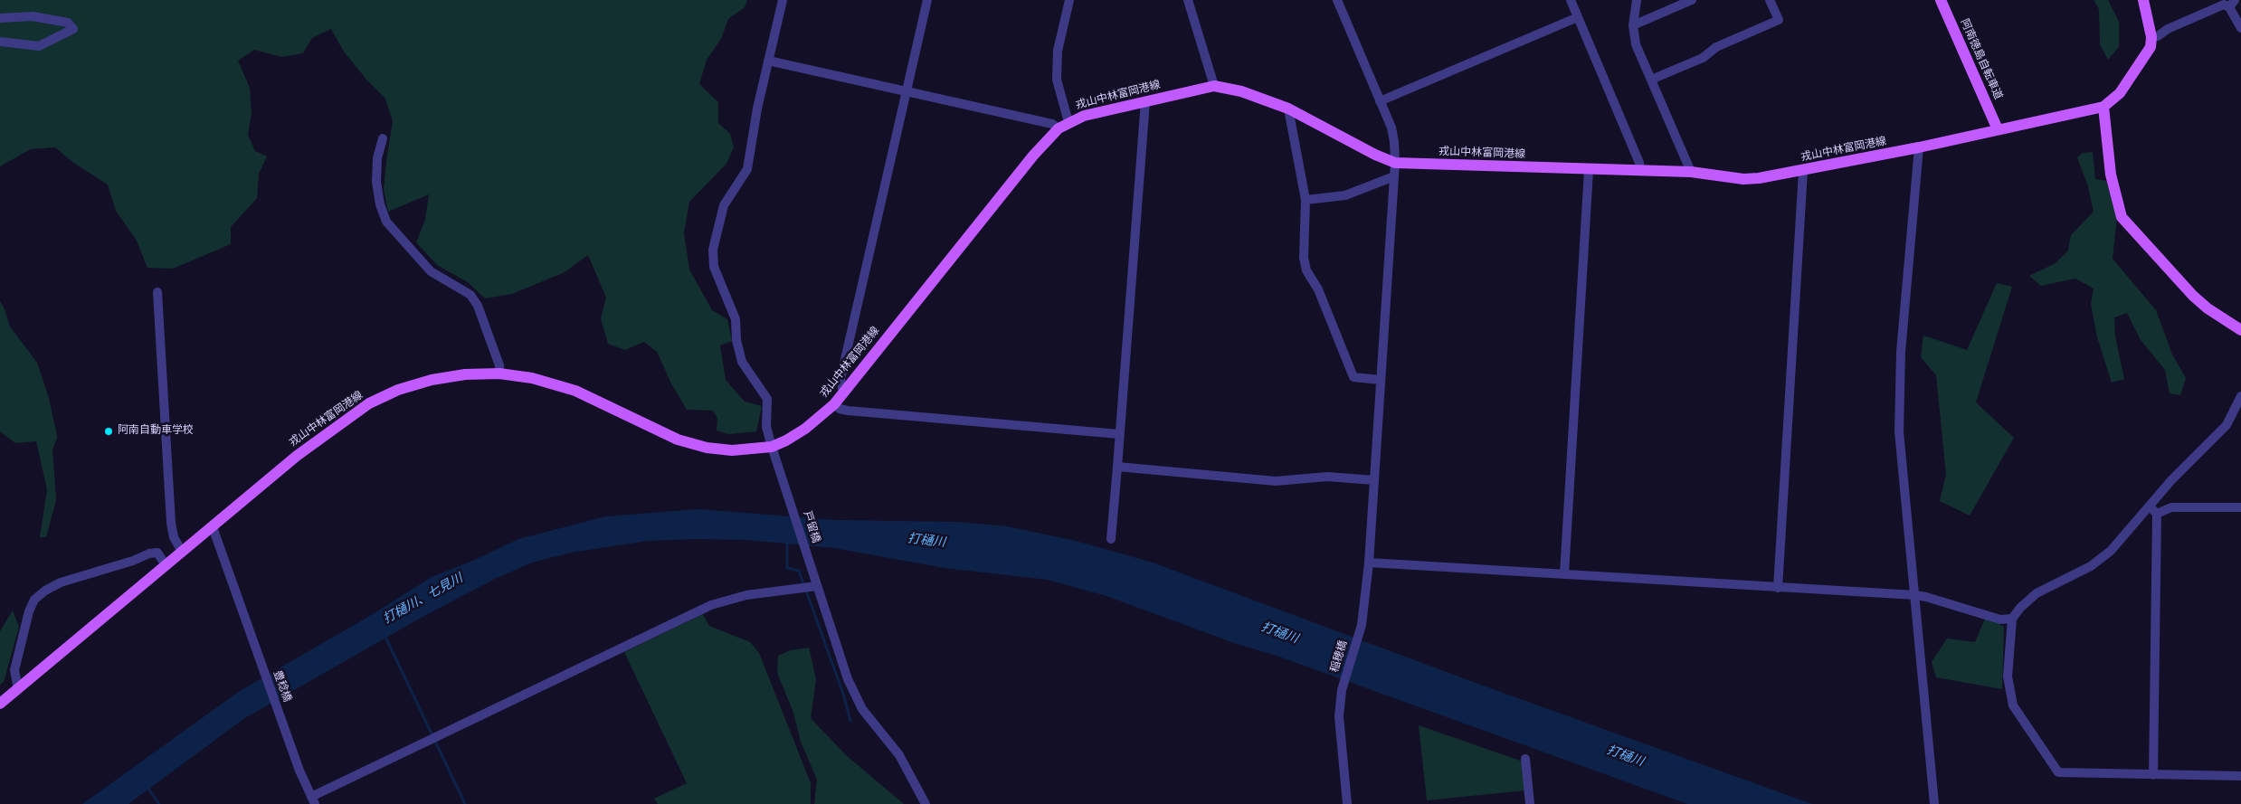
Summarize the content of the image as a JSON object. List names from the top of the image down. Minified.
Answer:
{"streets":{"main road":["阿南徳島自転車道","戎山中林富岡港線"],"street":["戸留橋","稲穂橋","豊稔橋"]},"crossings":[["阿南徳島自転車道","戎山中林富岡港線"],["戎山中林富岡港線","戸留橋"],["戎山中林富岡港線","稲穂橋"],["戎山中林富岡港線","豊稔橋"]],"water":["打樋川","打樋川、七見川"],"places":["阿南自動車学校"]}
